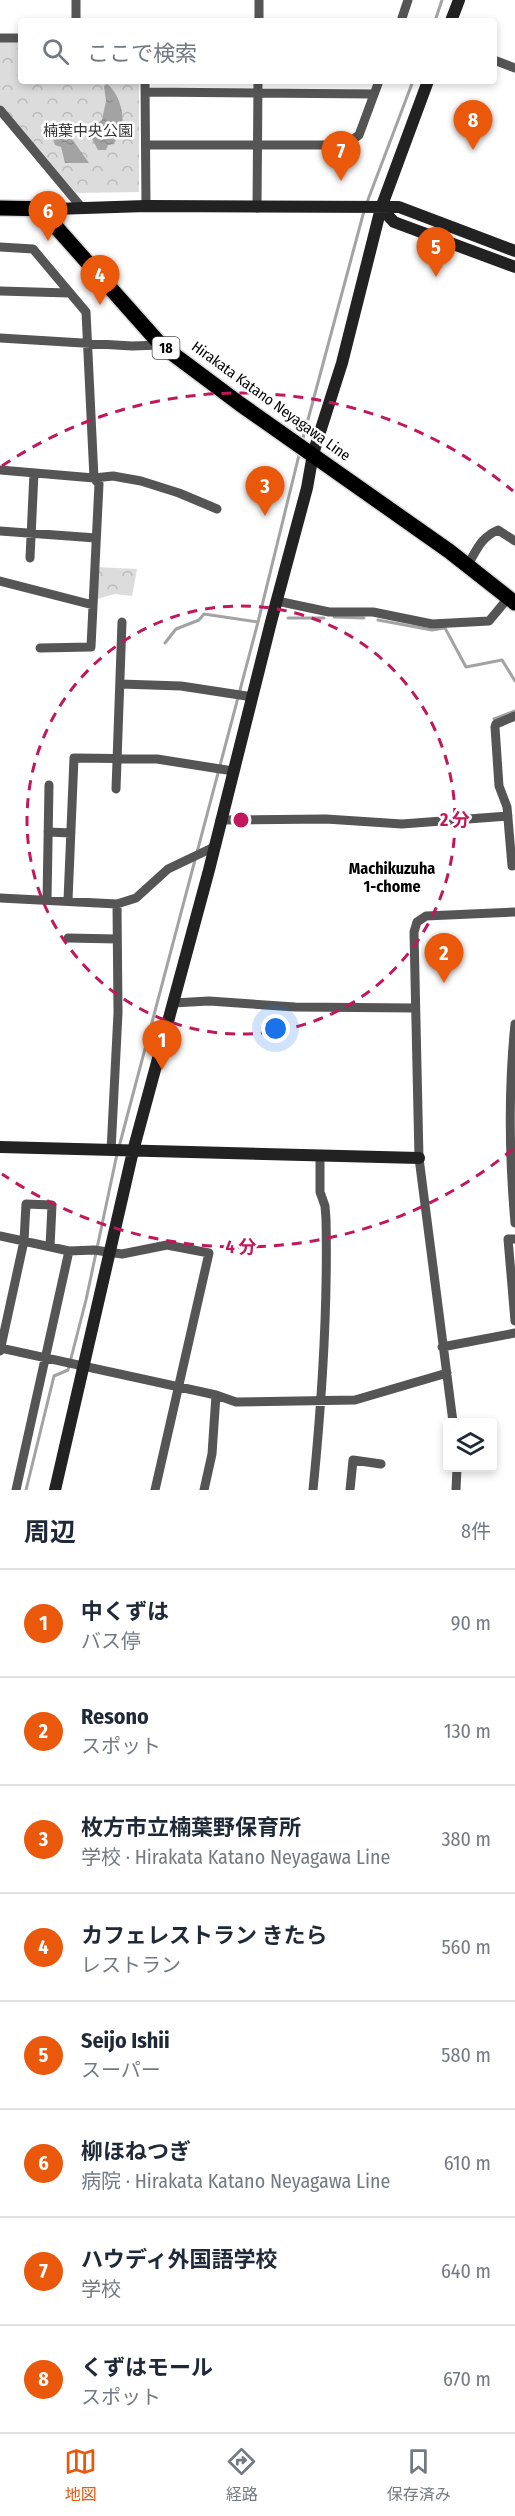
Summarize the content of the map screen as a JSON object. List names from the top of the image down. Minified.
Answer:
{"streets":{"main road":["18","Hirakata Katano Neyagawa Line"]},"districts":["Machikuzuha 1-chome"],"parks":["楠葉中央公園"],"page":{"search":"ここで検索","pins":["8","7","6","5","4","3","2","1"],"heading":["周辺","8件"],"list":[{"mark":"1","name":"中くずは","note":"バス停","value":"90 m"},{"mark":"2","name":"Resono","note":"スポット","value":"130 m"},{"mark":"3","name":"枚方市立楠葉野保育所","note":"学校 · Hirakata Katano Neyagawa Line","value":"380 m"},{"mark":"4","name":"カフェレストラン きたら","note":"レストラン","value":"560 m"},{"mark":"5","name":"Seijo Ishii","note":"スーパー","value":"580 m"},{"mark":"6","name":"柳ほねつぎ","note":"病院 · Hirakata Katano Neyagawa Line","value":"610 m"},{"mark":"7","name":"ハウディ外国語学校","note":"学校","value":"640 m"},{"mark":"8","name":"くずはモール","note":"スポット","value":"670 m"}],"nav":["地図","経路","保存済み"]},"rings":["2 分","4 分"]}
